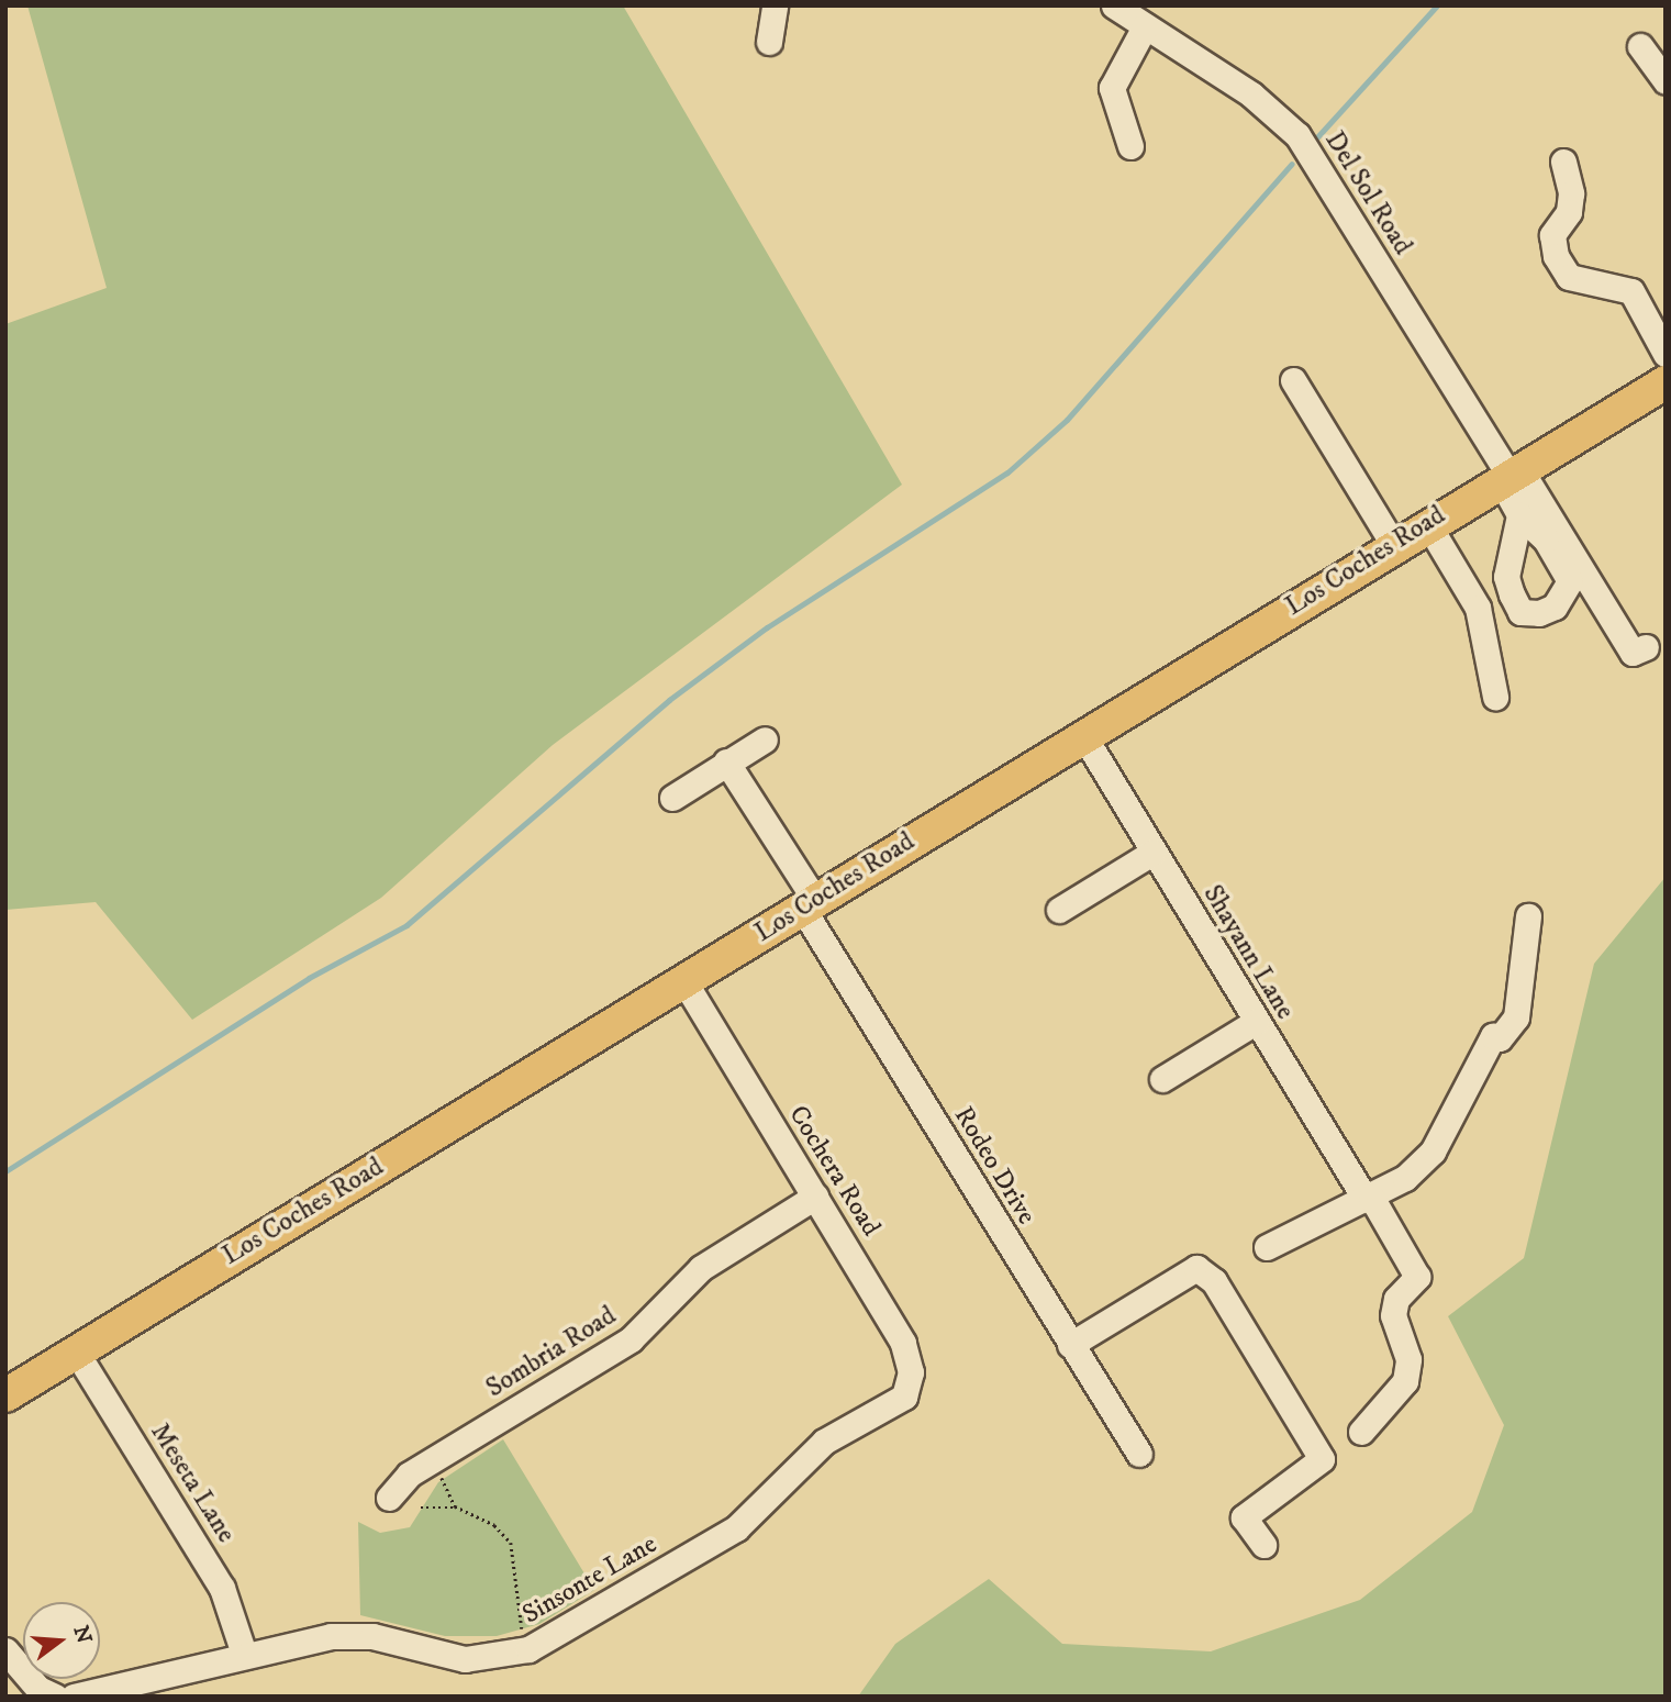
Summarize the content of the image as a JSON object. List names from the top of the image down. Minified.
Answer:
{"streets":{"main road":["Los Coches Road"],"street":["Del Sol Road","Shayann Lane","Rodeo Drive","Cochera Road","Sombria Road","Meseta Lane","Sinsonte Lane"]},"crossings":[["Del Sol Road","Los Coches Road"],["Los Coches Road","Shayann Lane"],["Los Coches Road","Rodeo Drive"],["Los Coches Road","Cochera Road"],["Los Coches Road","Meseta Lane"],["Cochera Road","Sombria Road"],["Cochera Road","Sinsonte Lane"],["Meseta Lane","Sinsonte Lane"]],"north":"right"}
